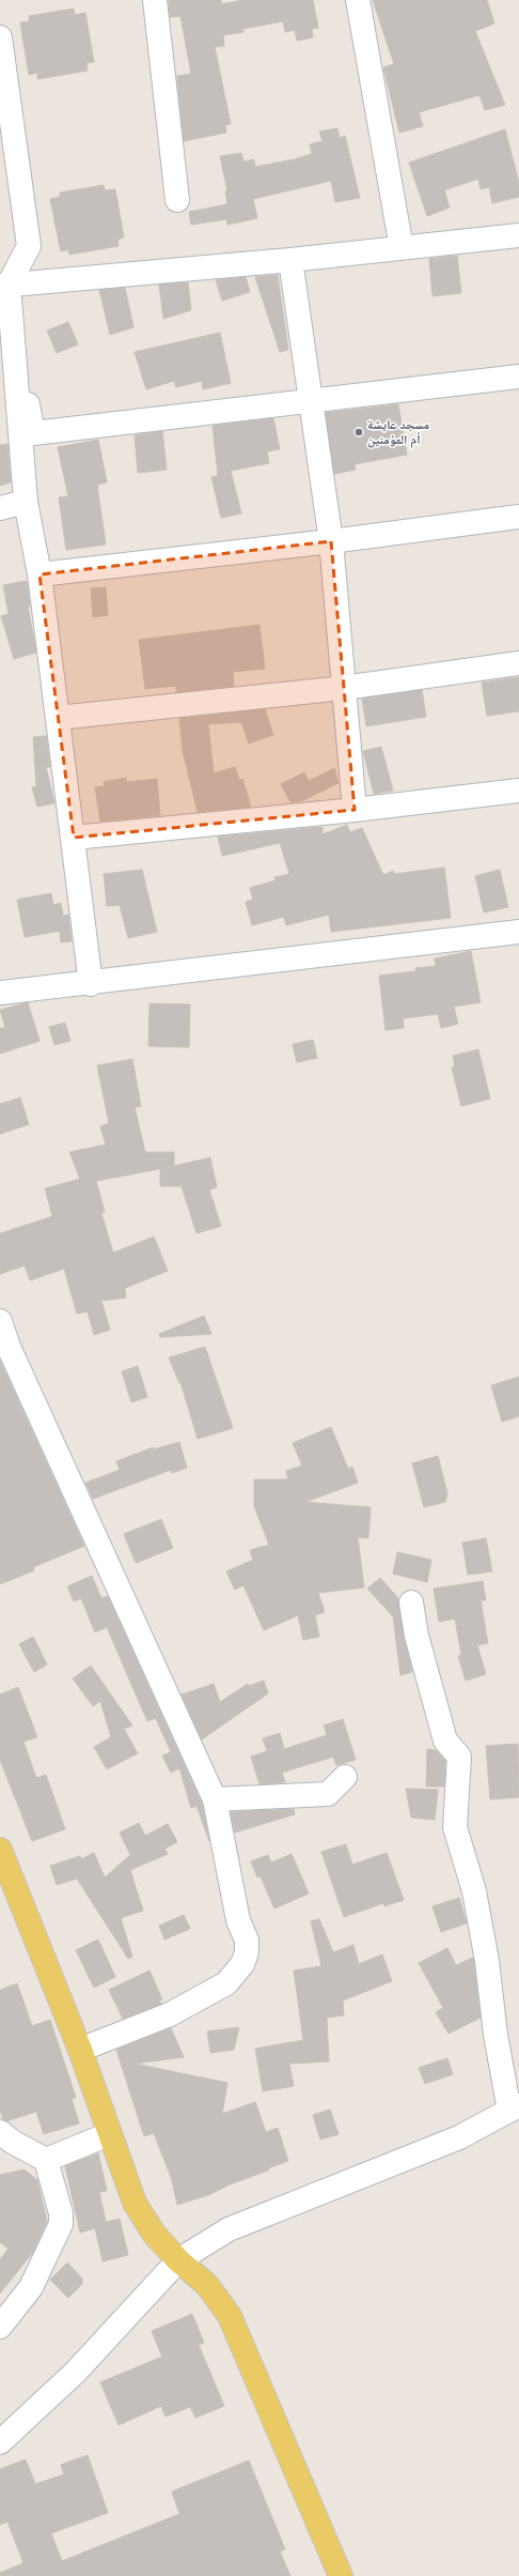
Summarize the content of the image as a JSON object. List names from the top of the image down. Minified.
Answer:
{"places":["مسجد عايشة أم المؤمنين"]}
